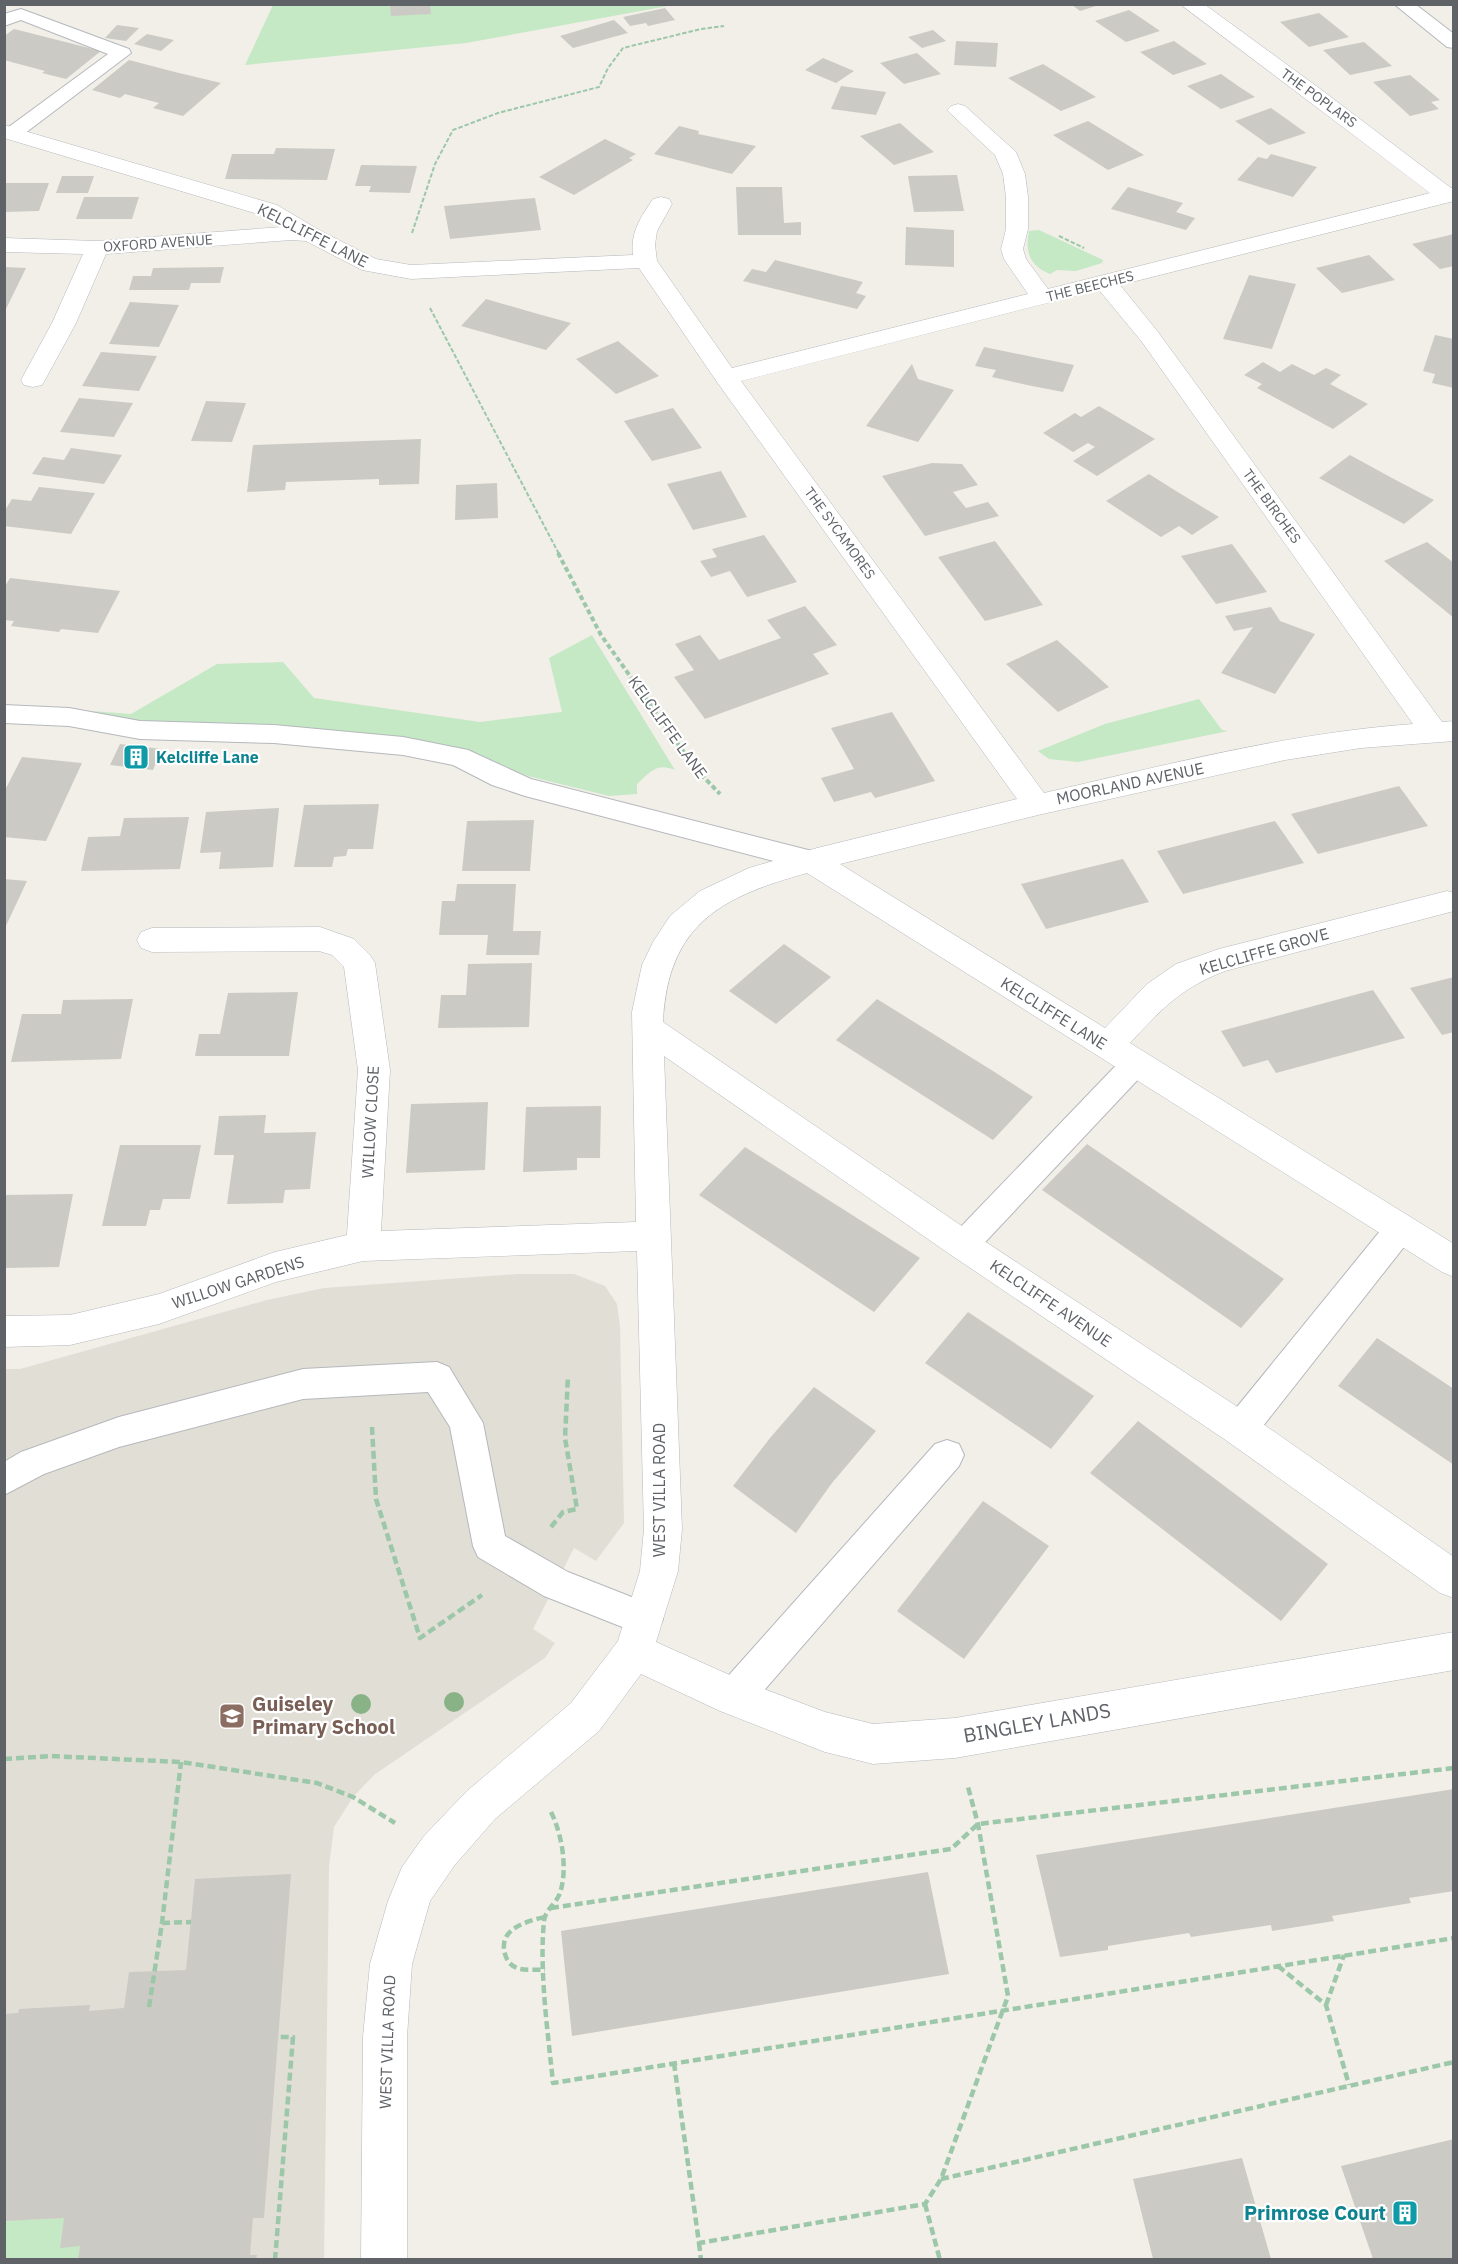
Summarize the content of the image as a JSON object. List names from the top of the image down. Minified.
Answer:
{"streets":{"street":["THE POPLARS","KELCLIFFE LANE","OXFORD AVENUE","THE BEECHES","THE BIRCHES","THE SYCAMORES","MOORLAND AVENUE","KELCLIFFE GROVE","WILLOW CLOSE","WILLOW GARDENS","KELCLIFFE AVENUE","WEST VILLA ROAD","BINGLEY LANDS"]},"crossings":[["THE POPLARS","THE BEECHES"],["KELCLIFFE LANE","OXFORD AVENUE"],["KELCLIFFE LANE","MOORLAND AVENUE"],["KELCLIFFE LANE","KELCLIFFE GROVE"],["KELCLIFFE LANE","WEST VILLA ROAD"],["THE BEECHES","THE BIRCHES"],["THE BEECHES","THE SYCAMORES"],["THE BIRCHES","MOORLAND AVENUE"],["THE SYCAMORES","MOORLAND AVENUE"],["MOORLAND AVENUE","WEST VILLA ROAD"],["WILLOW CLOSE","WILLOW GARDENS"],["WILLOW GARDENS","WEST VILLA ROAD"],["KELCLIFFE AVENUE","WEST VILLA ROAD"],["WEST VILLA ROAD","BINGLEY LANDS"]],"places":{"building":["Kelcliffe Lane","Primrose Court"],"school or university":["Guiseley Primary School"]}}
